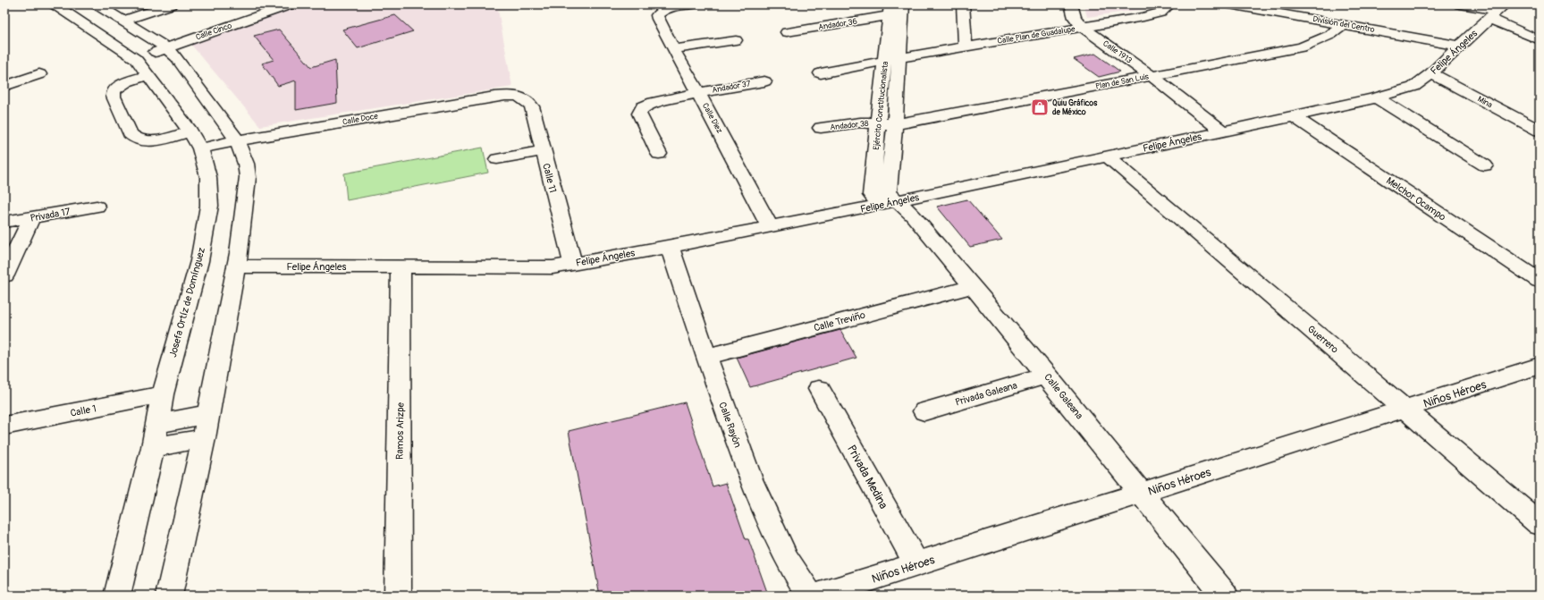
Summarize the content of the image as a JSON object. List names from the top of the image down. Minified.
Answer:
{"streets":{"street":["Andador 36","División del Centro","Calle Cinco","Calle Plan de Guadalupe","Calle 1913","Felipe Ángeles","Plan de San Luis","Andador 37","Mina","Ejército Constitucionalista","Calle Diez","Calle Doce","Andador 38","Calle 11","Melchor Ocampo","Privada 17","Josefa Ortíz de Domínguez","Calle Treviño","Guerrero","Privada Galeana","Niños Héroes","Calle Galeana","Calle 1","Calle Rayón","Ramos Arizpe","Privada Medina"]},"crossings":[["Andador 36","Ejército Constitucionalista"],["División del Centro","Felipe Ángeles"],["División del Centro","Plan de San Luis"],["Calle Cinco","Josefa Ortíz de Domínguez"],["Calle Plan de Guadalupe","Calle 1913"],["Calle Plan de Guadalupe","Ejército Constitucionalista"],["Calle 1913","Felipe Ángeles"],["Calle 1913","Plan de San Luis"],["Felipe Ángeles","Mina"],["Felipe Ángeles","Ejército Constitucionalista"],["Felipe Ángeles","Calle Diez"],["Felipe Ángeles","Calle 11"],["Felipe Ángeles","Melchor Ocampo"],["Felipe Ángeles","Guerrero"],["Felipe Ángeles","Calle Galeana"],["Felipe Ángeles","Calle Rayón"],["Felipe Ángeles","Ramos Arizpe"],["Plan de San Luis","Ejército Constitucionalista"],["Plan de San Luis","Andador 38"],["Andador 37","Calle Diez"],["Ejército Constitucionalista","Andador 38"],["Ejército Constitucionalista","Calle Galeana"],["Calle Doce","Calle 11"],["Calle Doce","Josefa Ortíz de Domínguez"],["Josefa Ortíz de Domínguez","Calle 1"],["Calle Treviño","Calle Galeana"],["Calle Treviño","Calle Rayón"],["Guerrero","Niños Héroes"],["Privada Galeana","Calle Galeana"],["Niños Héroes","Calle Galeana"],["Niños Héroes","Privada Medina"]],"places":{"shop":["Quiu Gráficos de México"]}}
